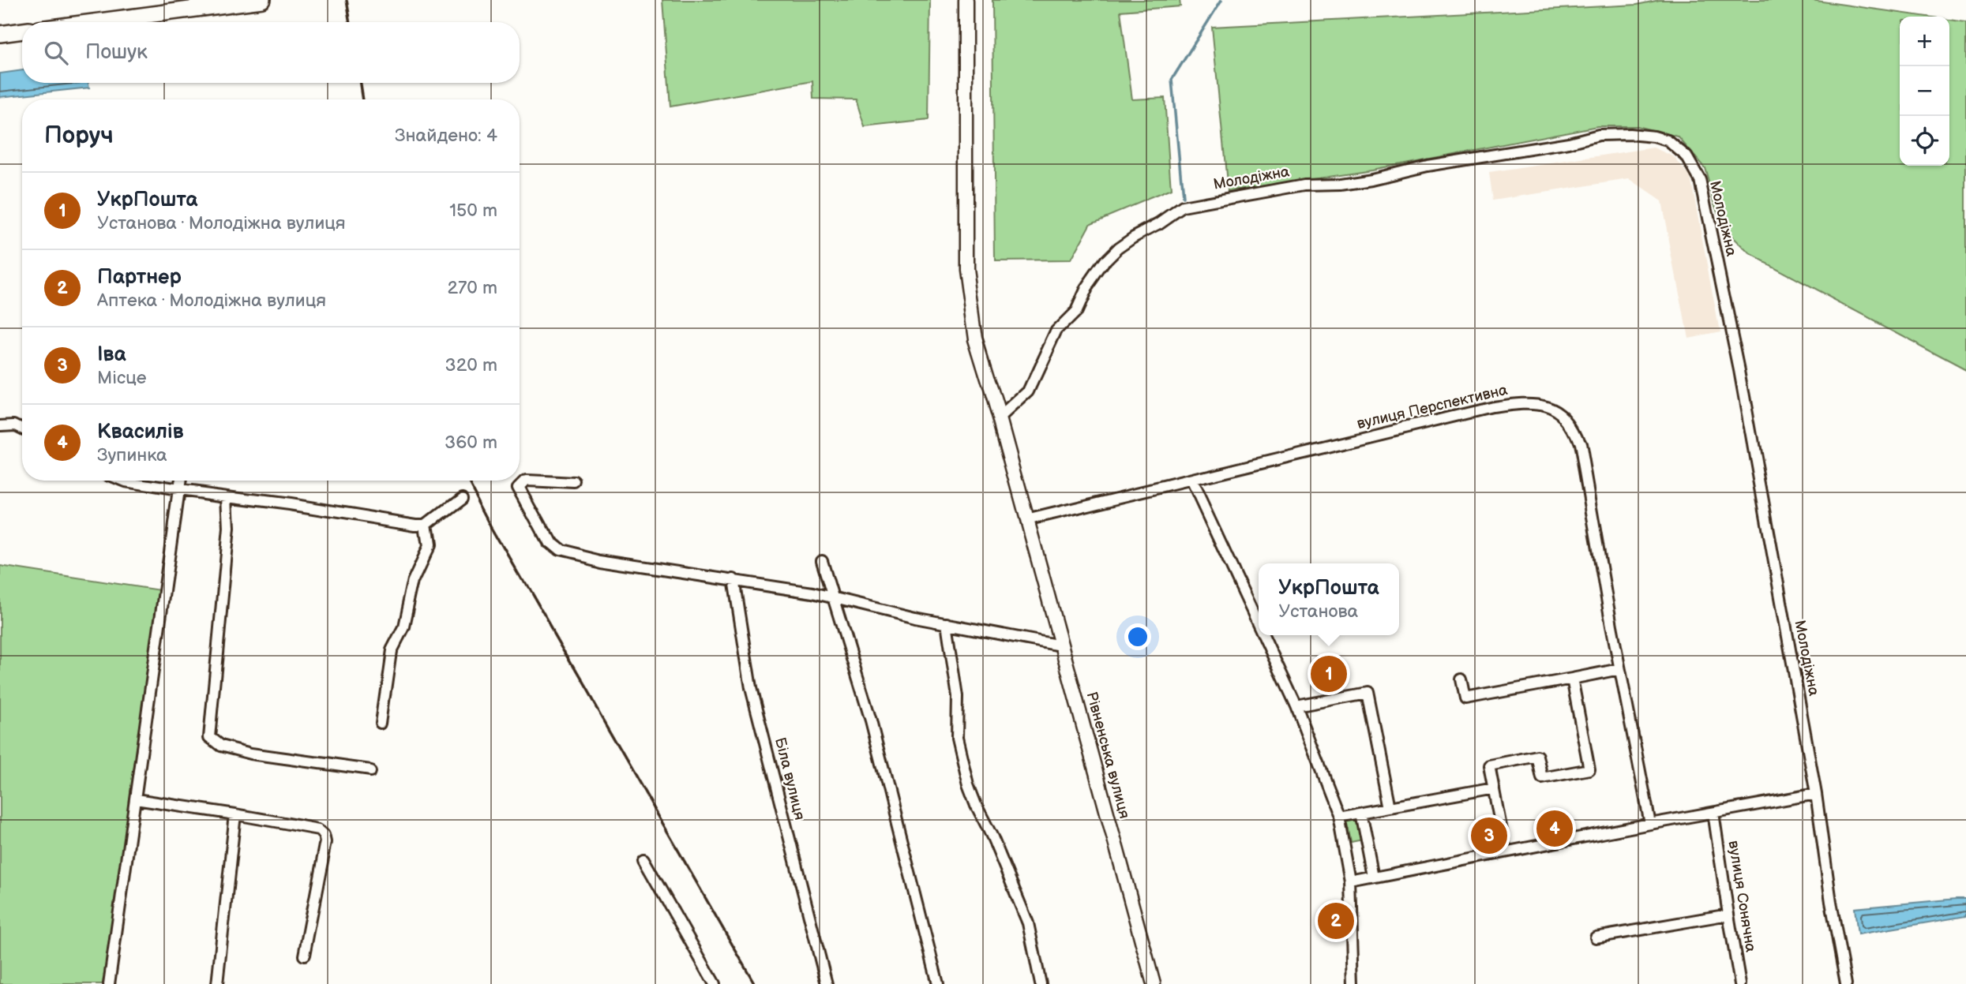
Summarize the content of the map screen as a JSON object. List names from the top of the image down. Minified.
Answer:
{"streets":{"main road":["Рівненська вулиця"],"street":["Молодіжна","вулиця Перспективна","Біла вулиця","вулиця Сонячна"]},"crossings":[["Молодіжна","Рівненська вулиця"],["вулиця Перспективна","Рівненська вулиця"]],"page":{"map_buttons":["+","−"],"search":"Пошук","heading":["Поруч","Знайдено: 4"],"list":[{"mark":"1","name":"УкрПошта","note":"Установа · Молодіжна вулиця","value":"150 m"},{"mark":"2","name":"Партнер","note":"Аптека · Молодіжна вулиця","value":"270 m"},{"mark":"3","name":"Іва","note":"Місце","value":"320 m"},{"mark":"4","name":"Квасилів","note":"Зупинка","value":"360 m"}],"popup":["УкрПошта","Установа"],"pins":["1","4","3","2"]}}
